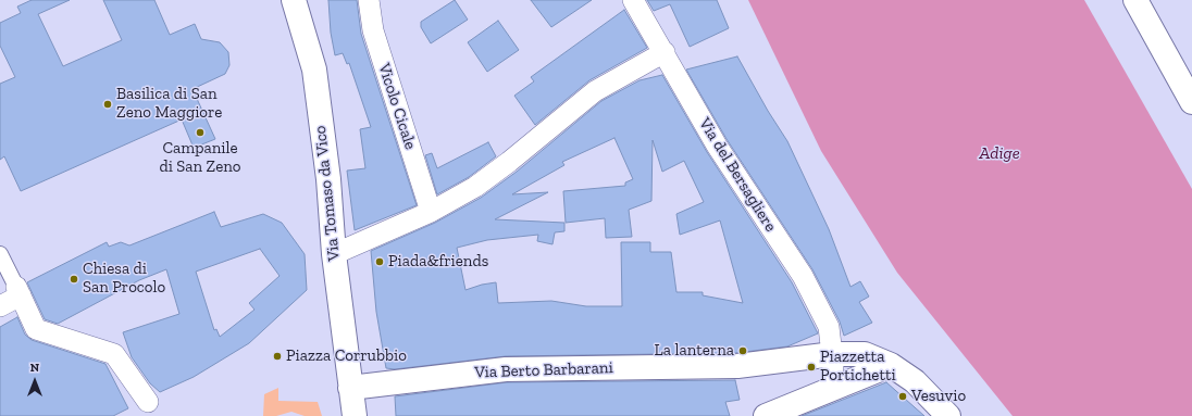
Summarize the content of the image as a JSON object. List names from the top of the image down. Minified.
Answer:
{"streets":{"street":["Vicolo Cicale","Via del Bersagliere","Via Tomaso da Vico","Via Berto Barbarani"]},"crossings":[["Via del Bersagliere","Via Berto Barbarani"],["Via Tomaso da Vico","Via Berto Barbarani"]],"water":["Adige"],"places":["Basilica di San Zeno Maggiore","Campanile di San Zeno","Piada&friends","Chiesa di San Procolo","La lanterna","Piazza Corrubbio","Piazzetta Portichetti","Vesuvio"],"north":"top"}
